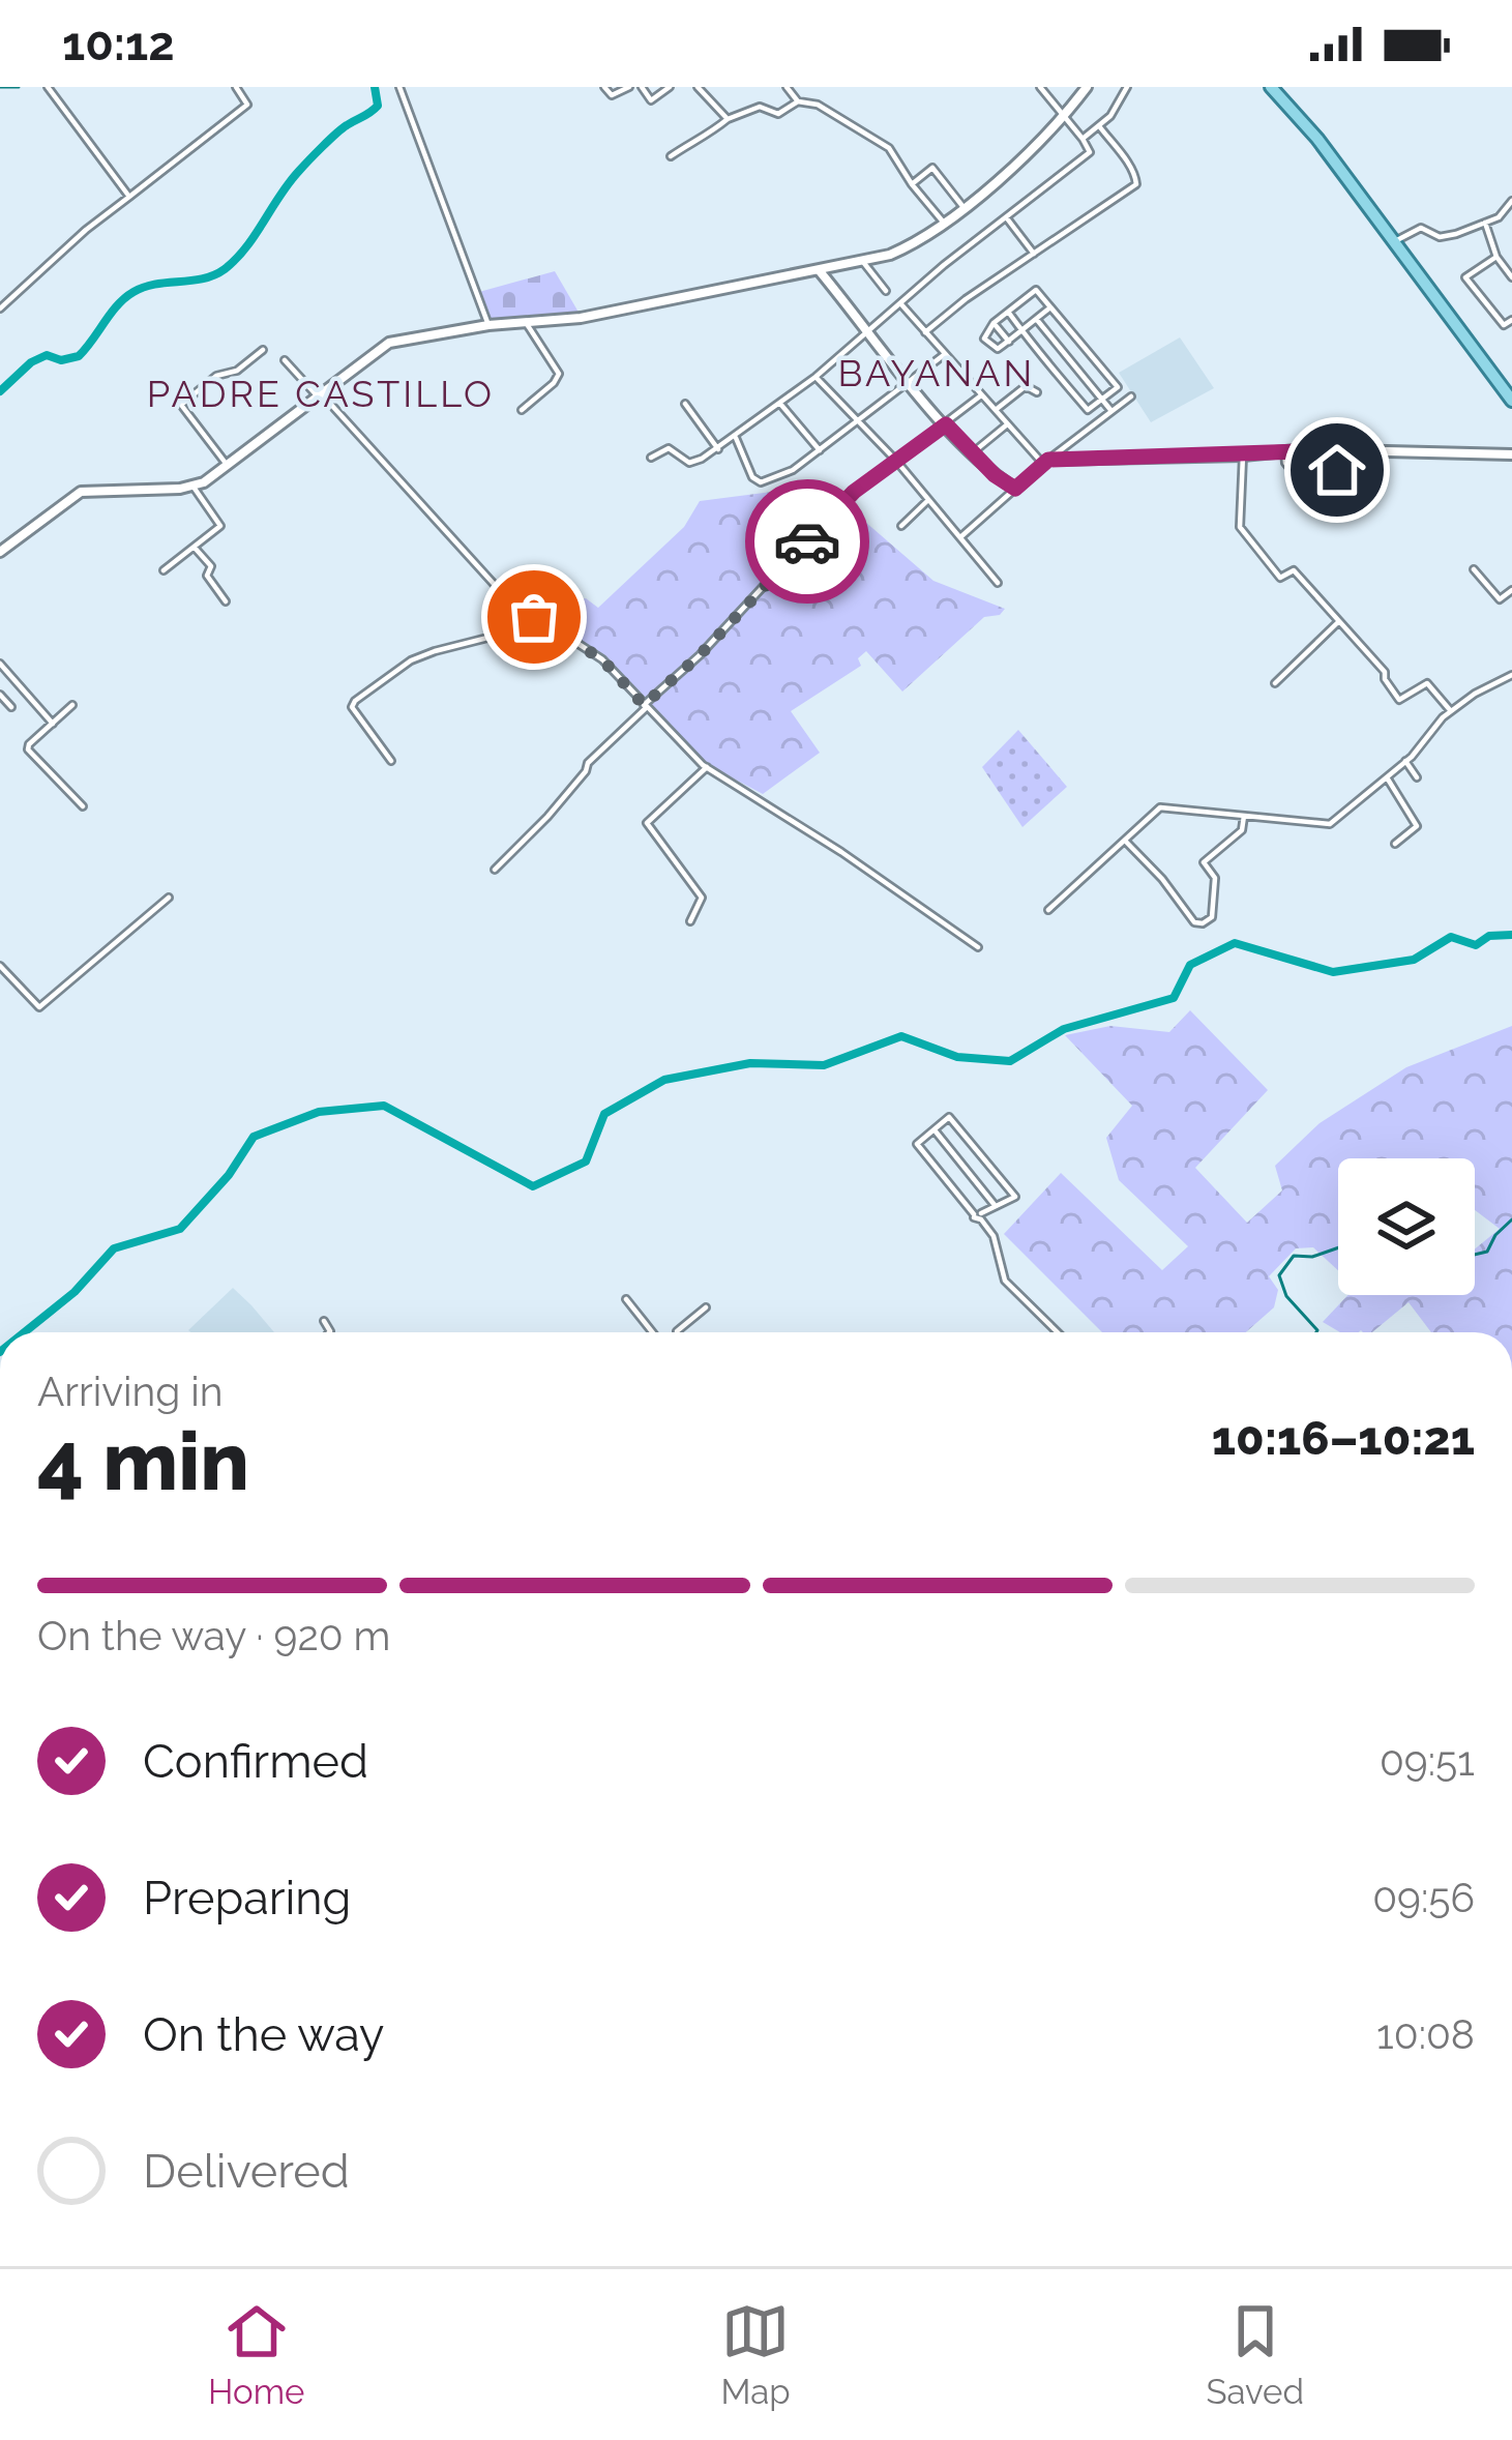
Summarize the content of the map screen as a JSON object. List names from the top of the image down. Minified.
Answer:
{"districts":["BAYANAN","PADRE CASTILLO"],"page":{"status":"10:12","heading":["4 min","Arriving in","10:16–10:21"],"bar":"On the way · 920 m","list":[["Confirmed","09:51"],["Preparing","09:56"],["On the way","10:08"],"Delivered"],"tabs":["Home","Map","Saved"]}}
